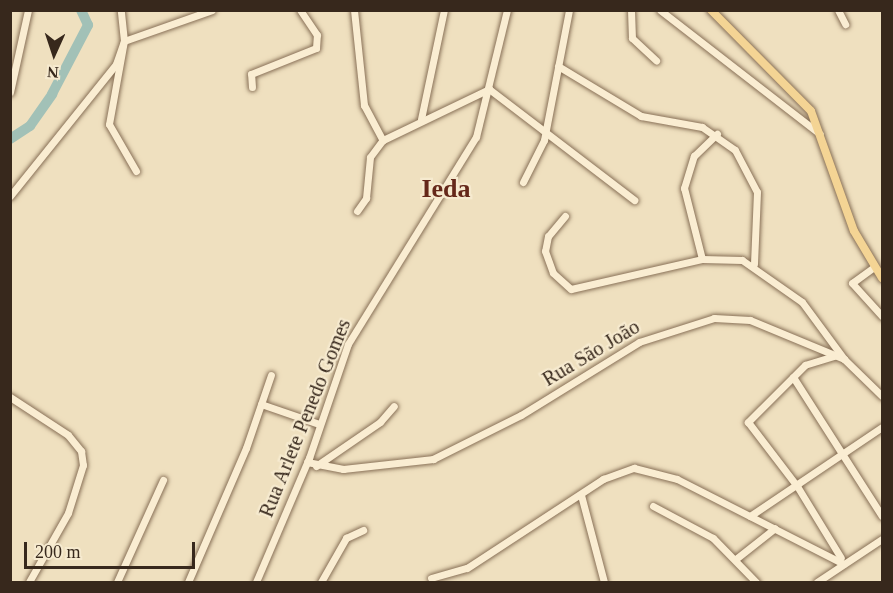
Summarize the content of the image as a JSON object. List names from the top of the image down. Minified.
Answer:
{"streets":{"street":["Rua São João","Rua Arlete Penedo Gomes"]},"crossings":[["Rua São João","Rua Arlete Penedo Gomes"]],"districts":["Ieda"],"scale_bar":"200 m","north":"bottom"}
